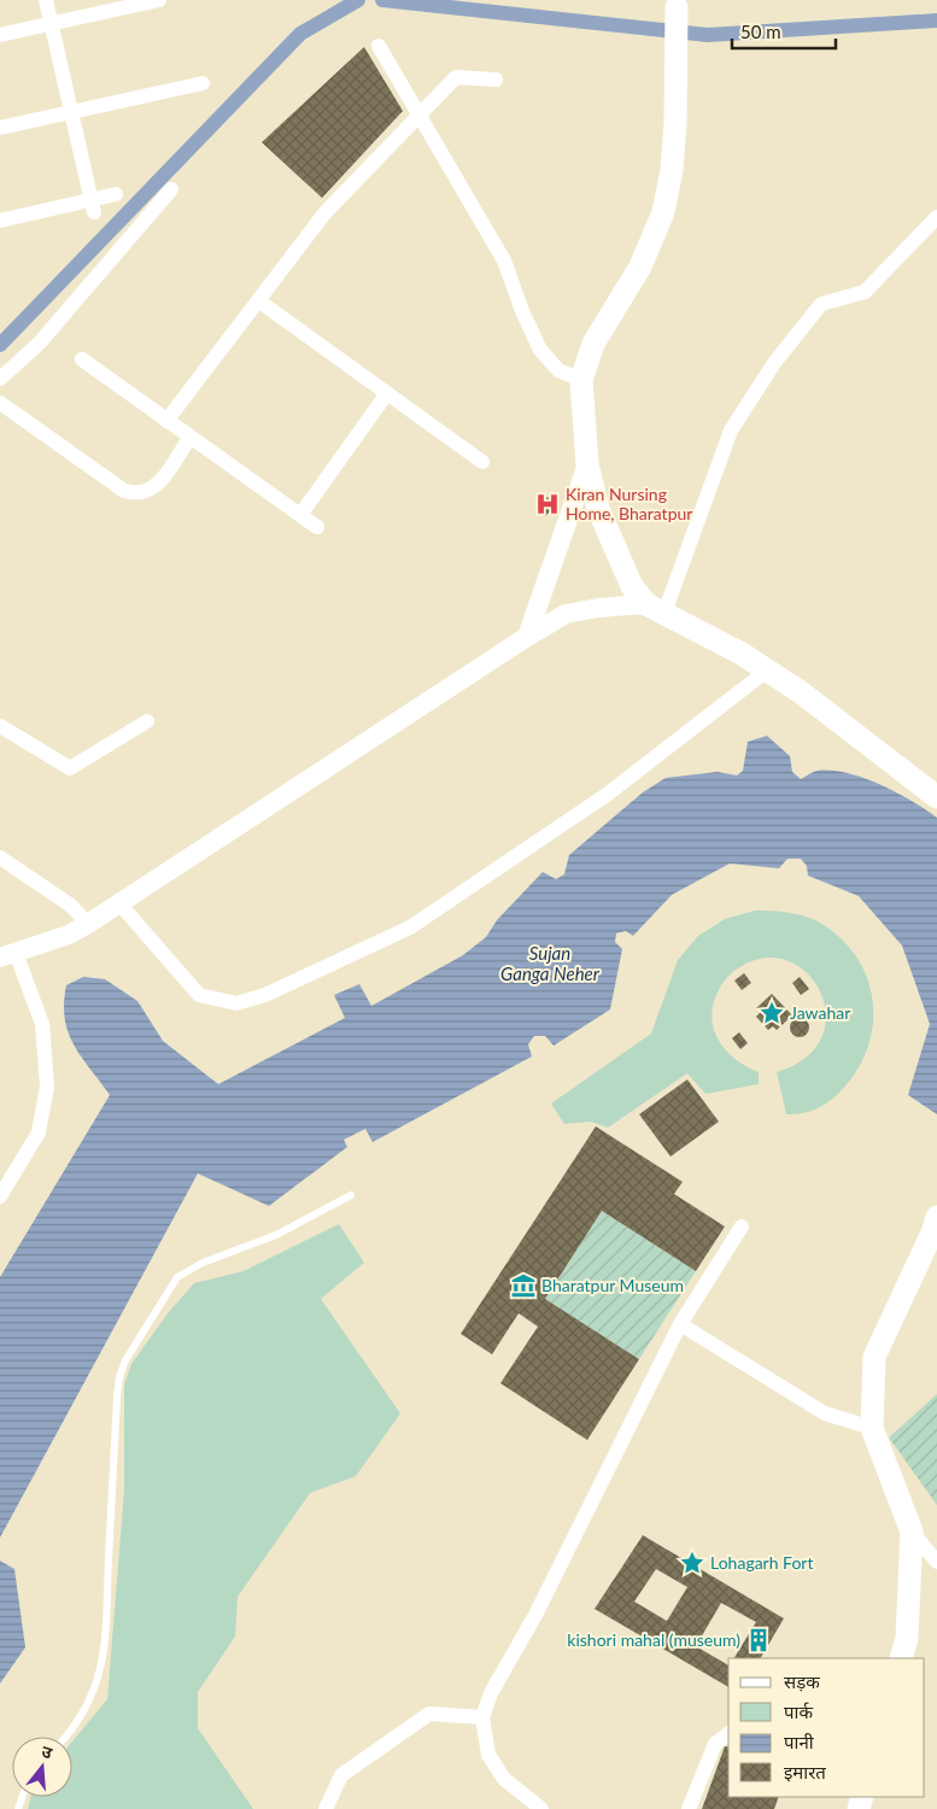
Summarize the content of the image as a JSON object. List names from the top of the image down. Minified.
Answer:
{"water":["Sujan Ganga Neher"],"places":{"hospital":["Kiran Nursing Home, Bharatpur"],"place":["Jawahar","Lohagarh Fort"],"museum":["Bharatpur Museum"],"building":["kishori mahal (museum)"]},"legend":["सड़क","पार्क","पानी","इमारत"],"scale_bar":"50 m","north":"top"}
